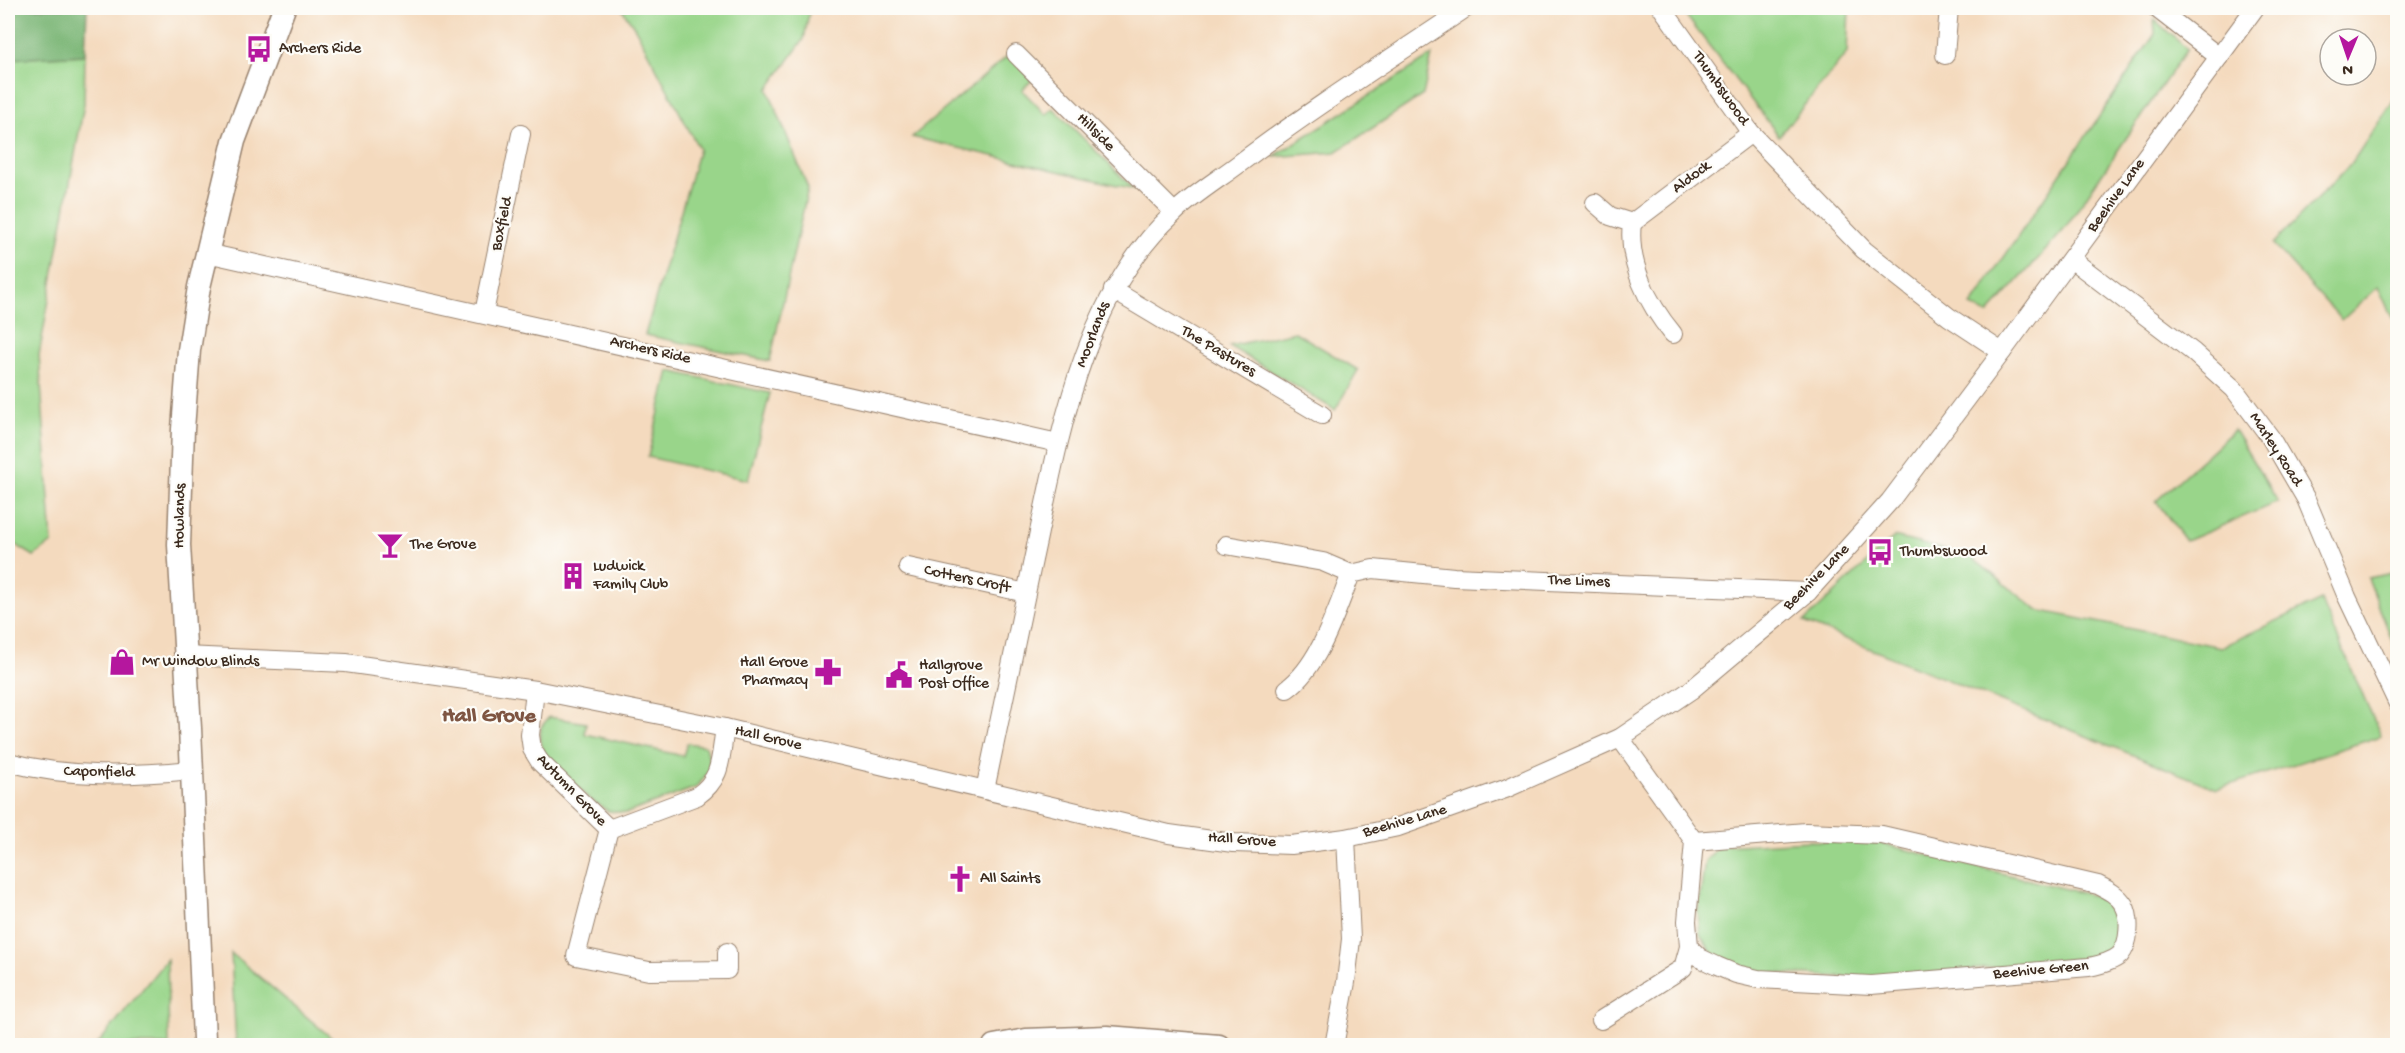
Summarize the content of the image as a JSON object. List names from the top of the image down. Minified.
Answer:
{"streets":{"street":["Thumbswood","Hillside","Aldock","Beehive Lane","Boxfield","Moorlands","Archers Ride","The Pastures","Marley Road","Howlands","Cotters Croft","The Limes","Hall Grove","Caponfield","Autumn Grove","Beehive Green"]},"crossings":[["Thumbswood","Aldock"],["Thumbswood","Beehive Lane"],["Hillside","Moorlands"],["Beehive Lane","Marley Road"],["Beehive Lane","The Limes"],["Beehive Lane","Hall Grove"],["Boxfield","Archers Ride"],["Moorlands","Archers Ride"],["Moorlands","The Pastures"],["Moorlands","Cotters Croft"],["Moorlands","Hall Grove"],["Archers Ride","Howlands"],["Howlands","Hall Grove"],["Howlands","Caponfield"],["Hall Grove","Autumn Grove"]],"districts":["Hall Grove"],"places":{"bus stop":["Archers Ride","Thumbswood"],"bar":["The Grove"],"building":["Ludwick Family Club"],"shop":["Mr Window Blinds"],"pharmacy":["Hall Grove Pharmacy"],"public building":["Hallgrove Post Office"],"church":["All Saints"]},"north":"bottom"}
